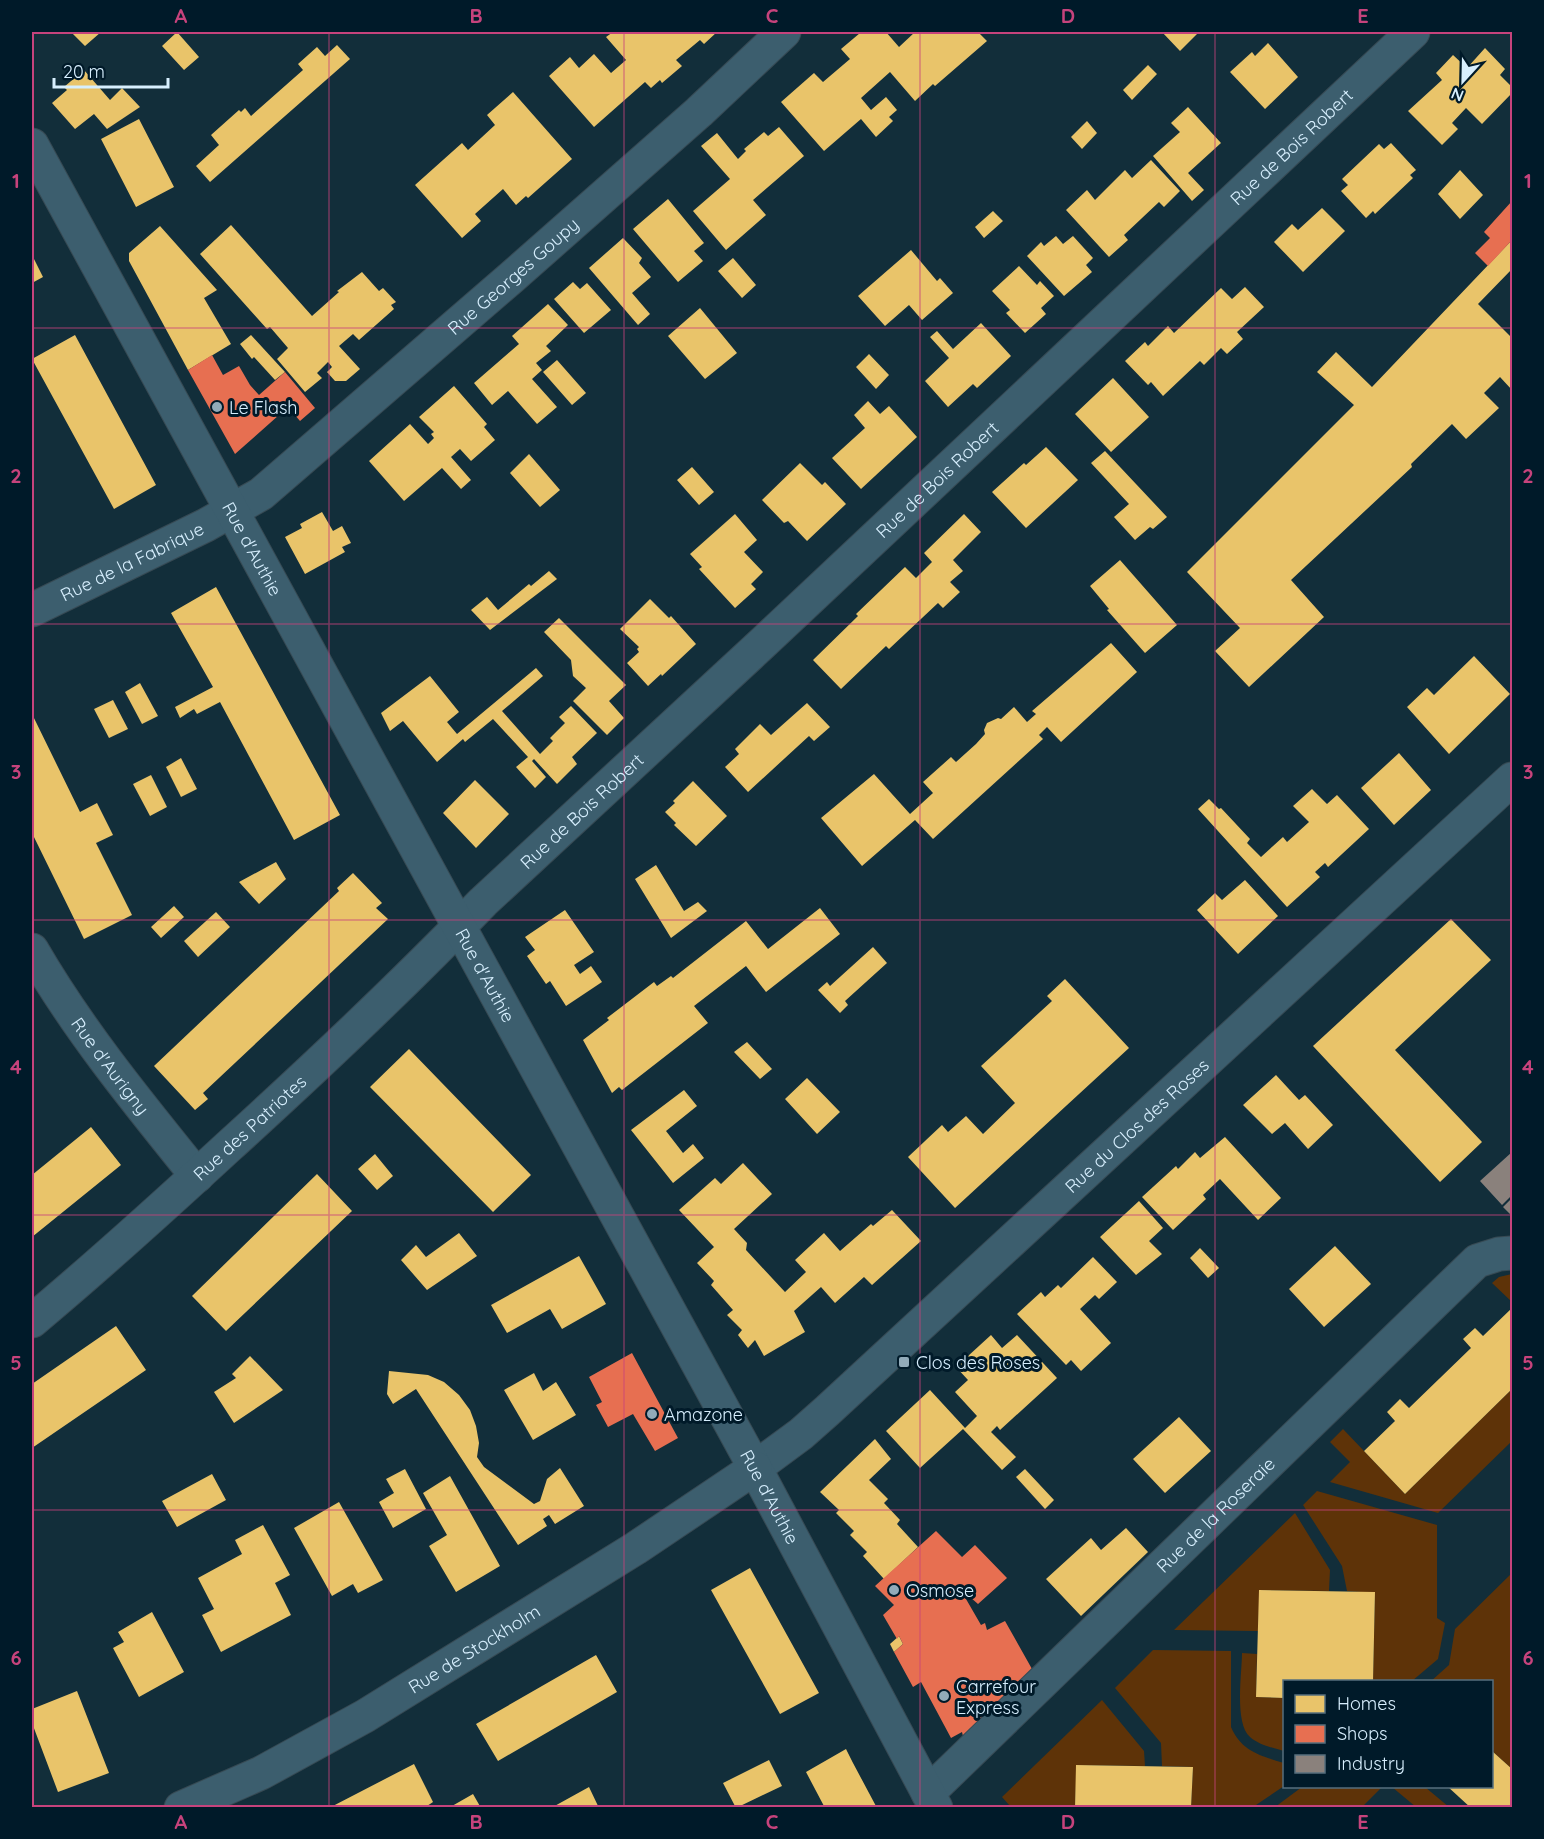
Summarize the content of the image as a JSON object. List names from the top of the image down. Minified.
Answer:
{"streets":{"street":["Rue de Bois Robert","Rue Georges Goupy","Rue d'Authie","Rue de la Fabrique","Rue d'Aurigny","Rue du Clos des Roses","Rue des Patriotes","Rue de la Roseraie","Rue de Stockholm"]},"crossings":[["Rue de Bois Robert","Rue d'Authie"],["Rue de Bois Robert","Rue des Patriotes"],["Rue Georges Goupy","Rue d'Authie"],["Rue Georges Goupy","Rue de la Fabrique"],["Rue d'Authie","Rue de la Fabrique"],["Rue d'Authie","Rue du Clos des Roses"],["Rue d'Authie","Rue des Patriotes"],["Rue d'Authie","Rue de la Roseraie"],["Rue d'Authie","Rue de Stockholm"],["Rue d'Aurigny","Rue des Patriotes"],["Rue du Clos des Roses","Rue de Stockholm"]],"places":{"other":["Le Flash","Amazone","Osmose","Carrefour Express"],"transit":["Clos des Roses"]},"legend":["Homes","Shops","Industry"],"scale_bar":"20 m","north":"bottom","grid":{"columns":["A","B","C","D","E"],"rows":["1","2","3","4","5","6"]}}
